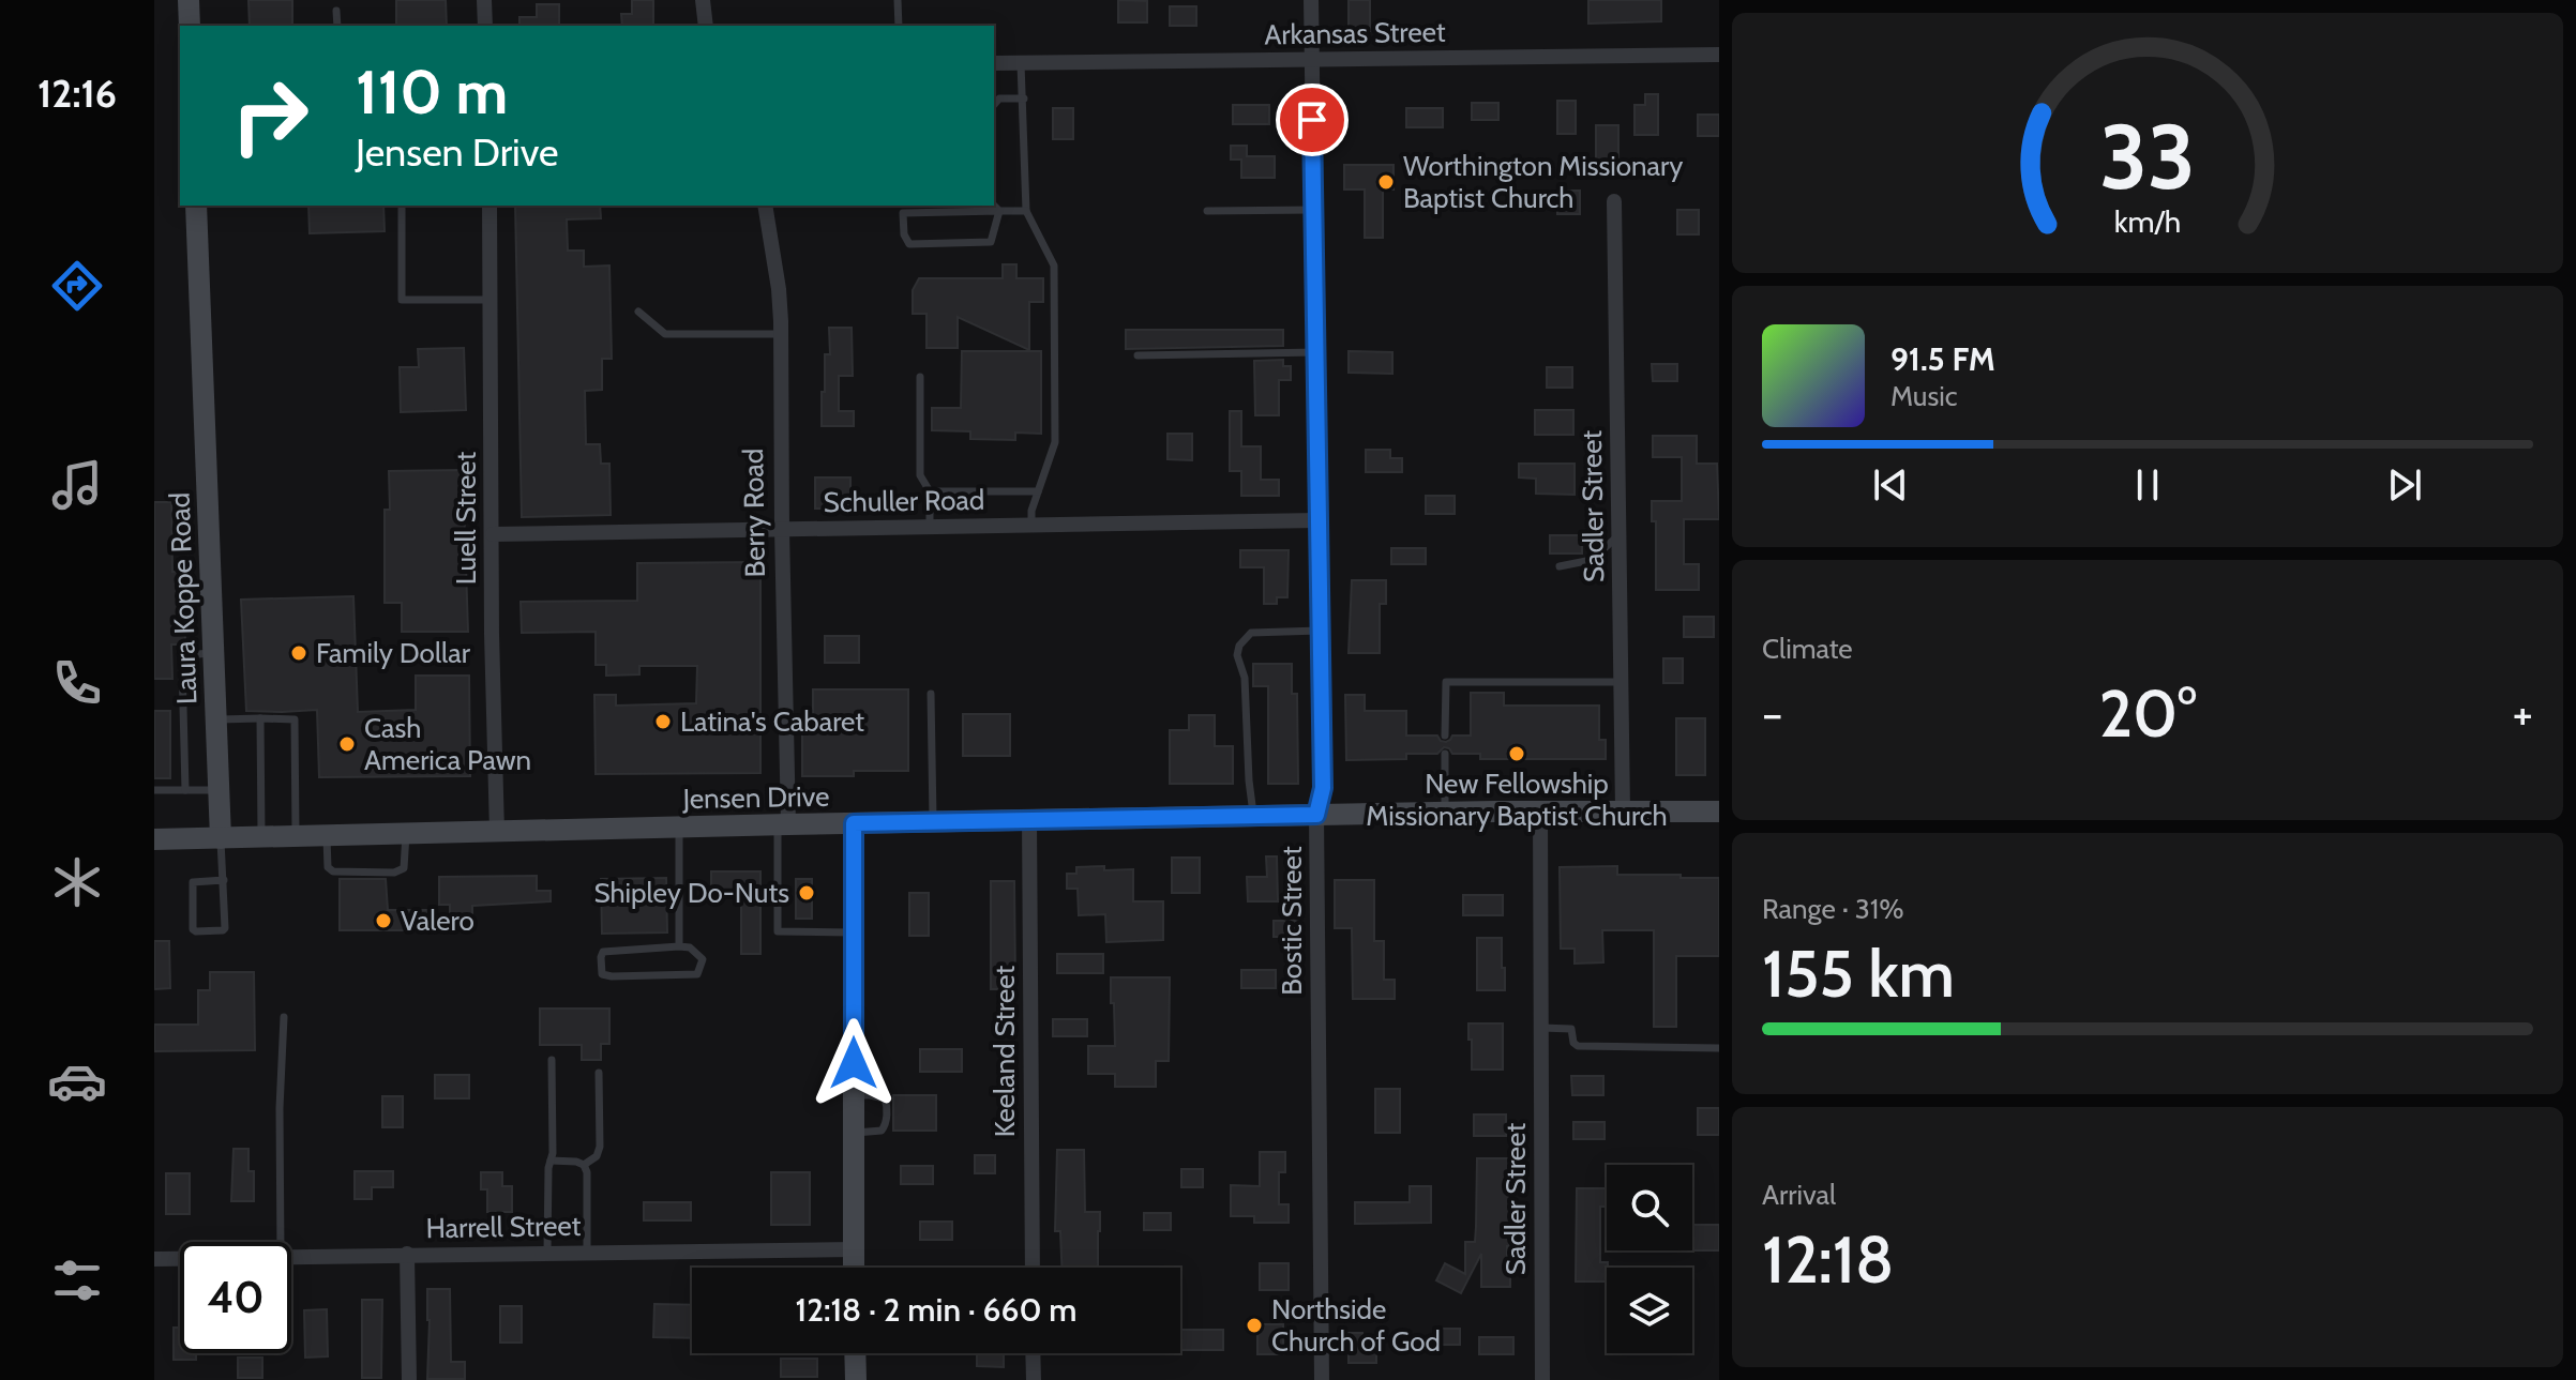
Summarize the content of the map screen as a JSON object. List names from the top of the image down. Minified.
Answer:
{"streets":{"main road":["Laura Koppe Road","Jensen Drive"],"street":["Arkansas Street","Schuller Road","Sadler Street","Berry Road","Luell Street","Bostic Street","Keeland Street","Harrell Street"]},"crossings":[["Arkansas Street","Bostic Street"],["Schuller Road","Berry Road"],["Schuller Road","Luell Street"],["Schuller Road","Bostic Street"],["Sadler Street","Jensen Drive"],["Berry Road","Jensen Drive"],["Luell Street","Jensen Drive"],["Laura Koppe Road","Jensen Drive"],["Jensen Drive","Bostic Street"],["Jensen Drive","Keeland Street"]],"places":["Worthington Missionary Baptist Church","Family Dollar","Latina's Cabaret","Cash America Pawn","New Fellowship Missionary Baptist Church","Shipley Do-Nuts","Valero","Northside Church of God"],"page":{"tabs":"12:16","turn":["110 m","Jensen Drive"],"song":["91.5 FM","Music"],"tile":["Climate",["Range · 31%","155 km"],["Arrival","12:18"]],"heat":["−","20°","+"],"limit":"40","trip":"12:18 · 2 min · 660 m","gauge":["33","km/h"]}}
